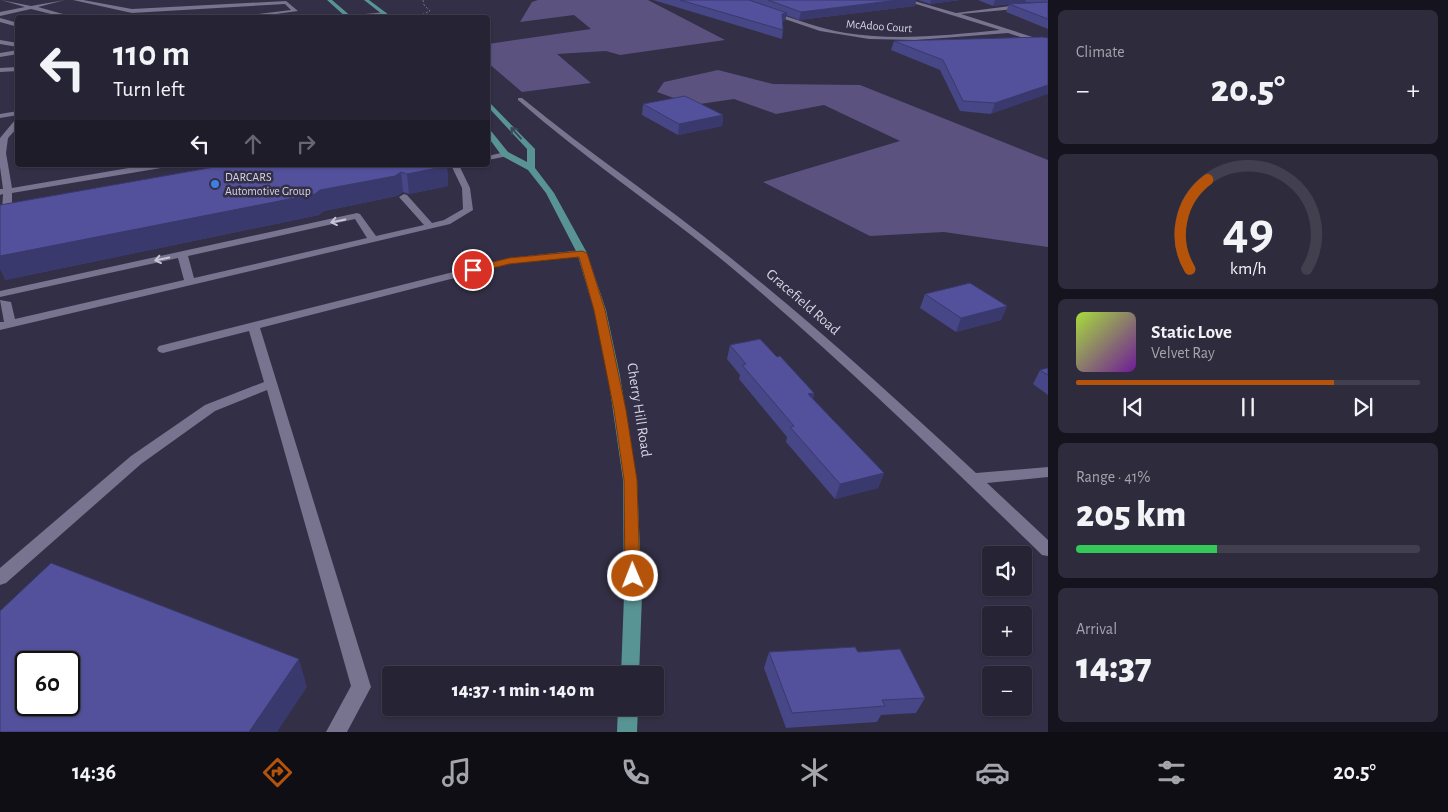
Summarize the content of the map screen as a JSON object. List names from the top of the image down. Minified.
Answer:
{"streets":{"main road":["Cherry Hill Road"],"street":["McAdoo Court","Gracefield Road"]},"places":["DARCARS Automotive Group"],"page":{"tile":["Climate",["Range · 41%","205 km"],["Arrival","14:37"]],"turn":["110 m","Turn left"],"heat":["−","20.5°","+"],"song":["Static Love","Velvet Ray"],"map_buttons":["+","−"],"limit":"60","trip":"14:37 · 1 min · 140 m","tabs":["14:36","20.5°"],"gauge":["49","km/h"]}}
